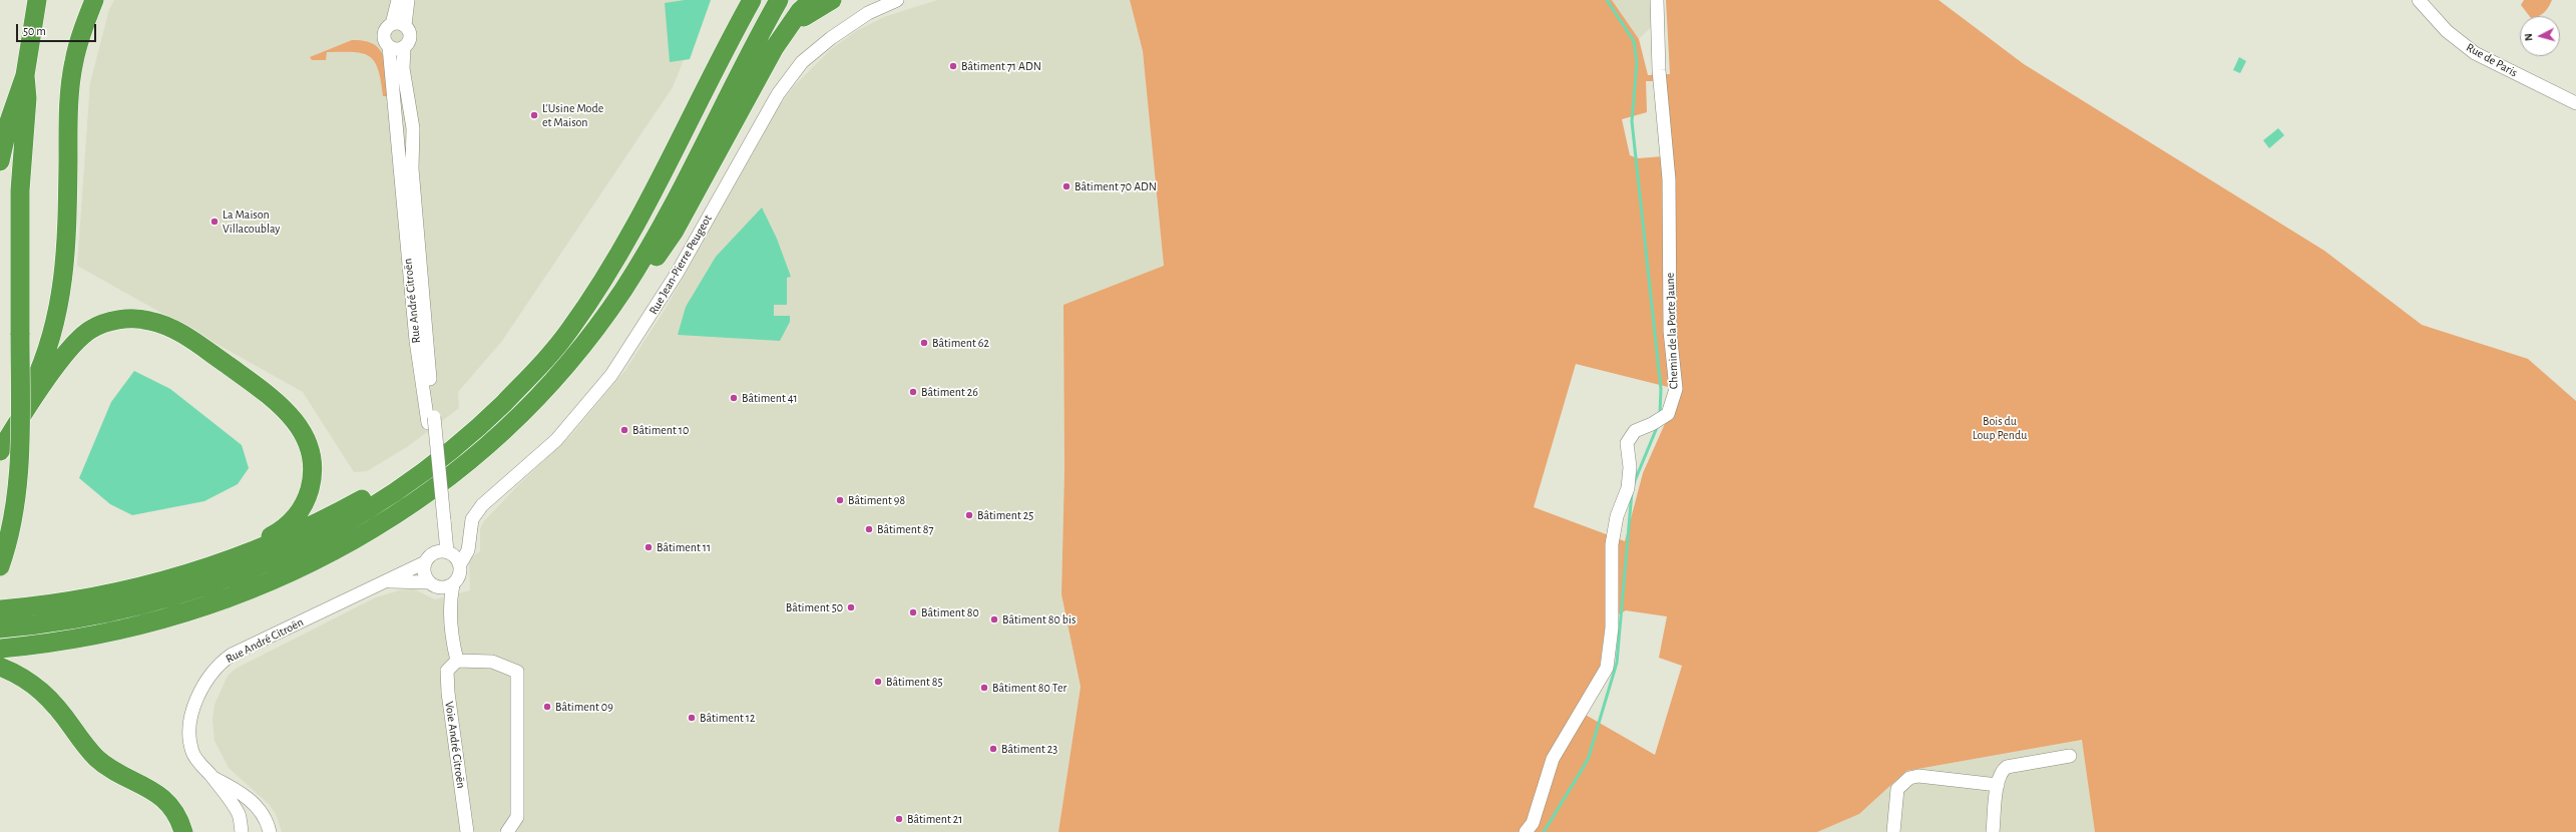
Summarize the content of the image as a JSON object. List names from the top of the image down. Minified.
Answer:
{"streets":{"street":["Rue de Paris","Rue Jean-Pierre Peugeot","Rue André Citroën","Chemin de la Porte Jaune","Voie André Citroën"]},"crossings":[["Rue Jean-Pierre Peugeot","Rue André Citroën"]],"parks":["Bois du Loup Pendu"],"places":["Bâtiment 71 ADN","L'Usine Mode et Maison","Bâtiment 70 ADN","La Maison Villacoublay","Bâtiment 62","Bâtiment 26","Bâtiment 41","Bâtiment 10","Bâtiment 98","Bâtiment 25","Bâtiment 87","Bâtiment 11","Bâtiment 50","Bâtiment 80","Bâtiment 80 bis","Bâtiment 85","Bâtiment 80 Ter","Bâtiment 09","Bâtiment 12","Bâtiment 23","Bâtiment 21"],"scale_bar":"50 m","north":"left"}
